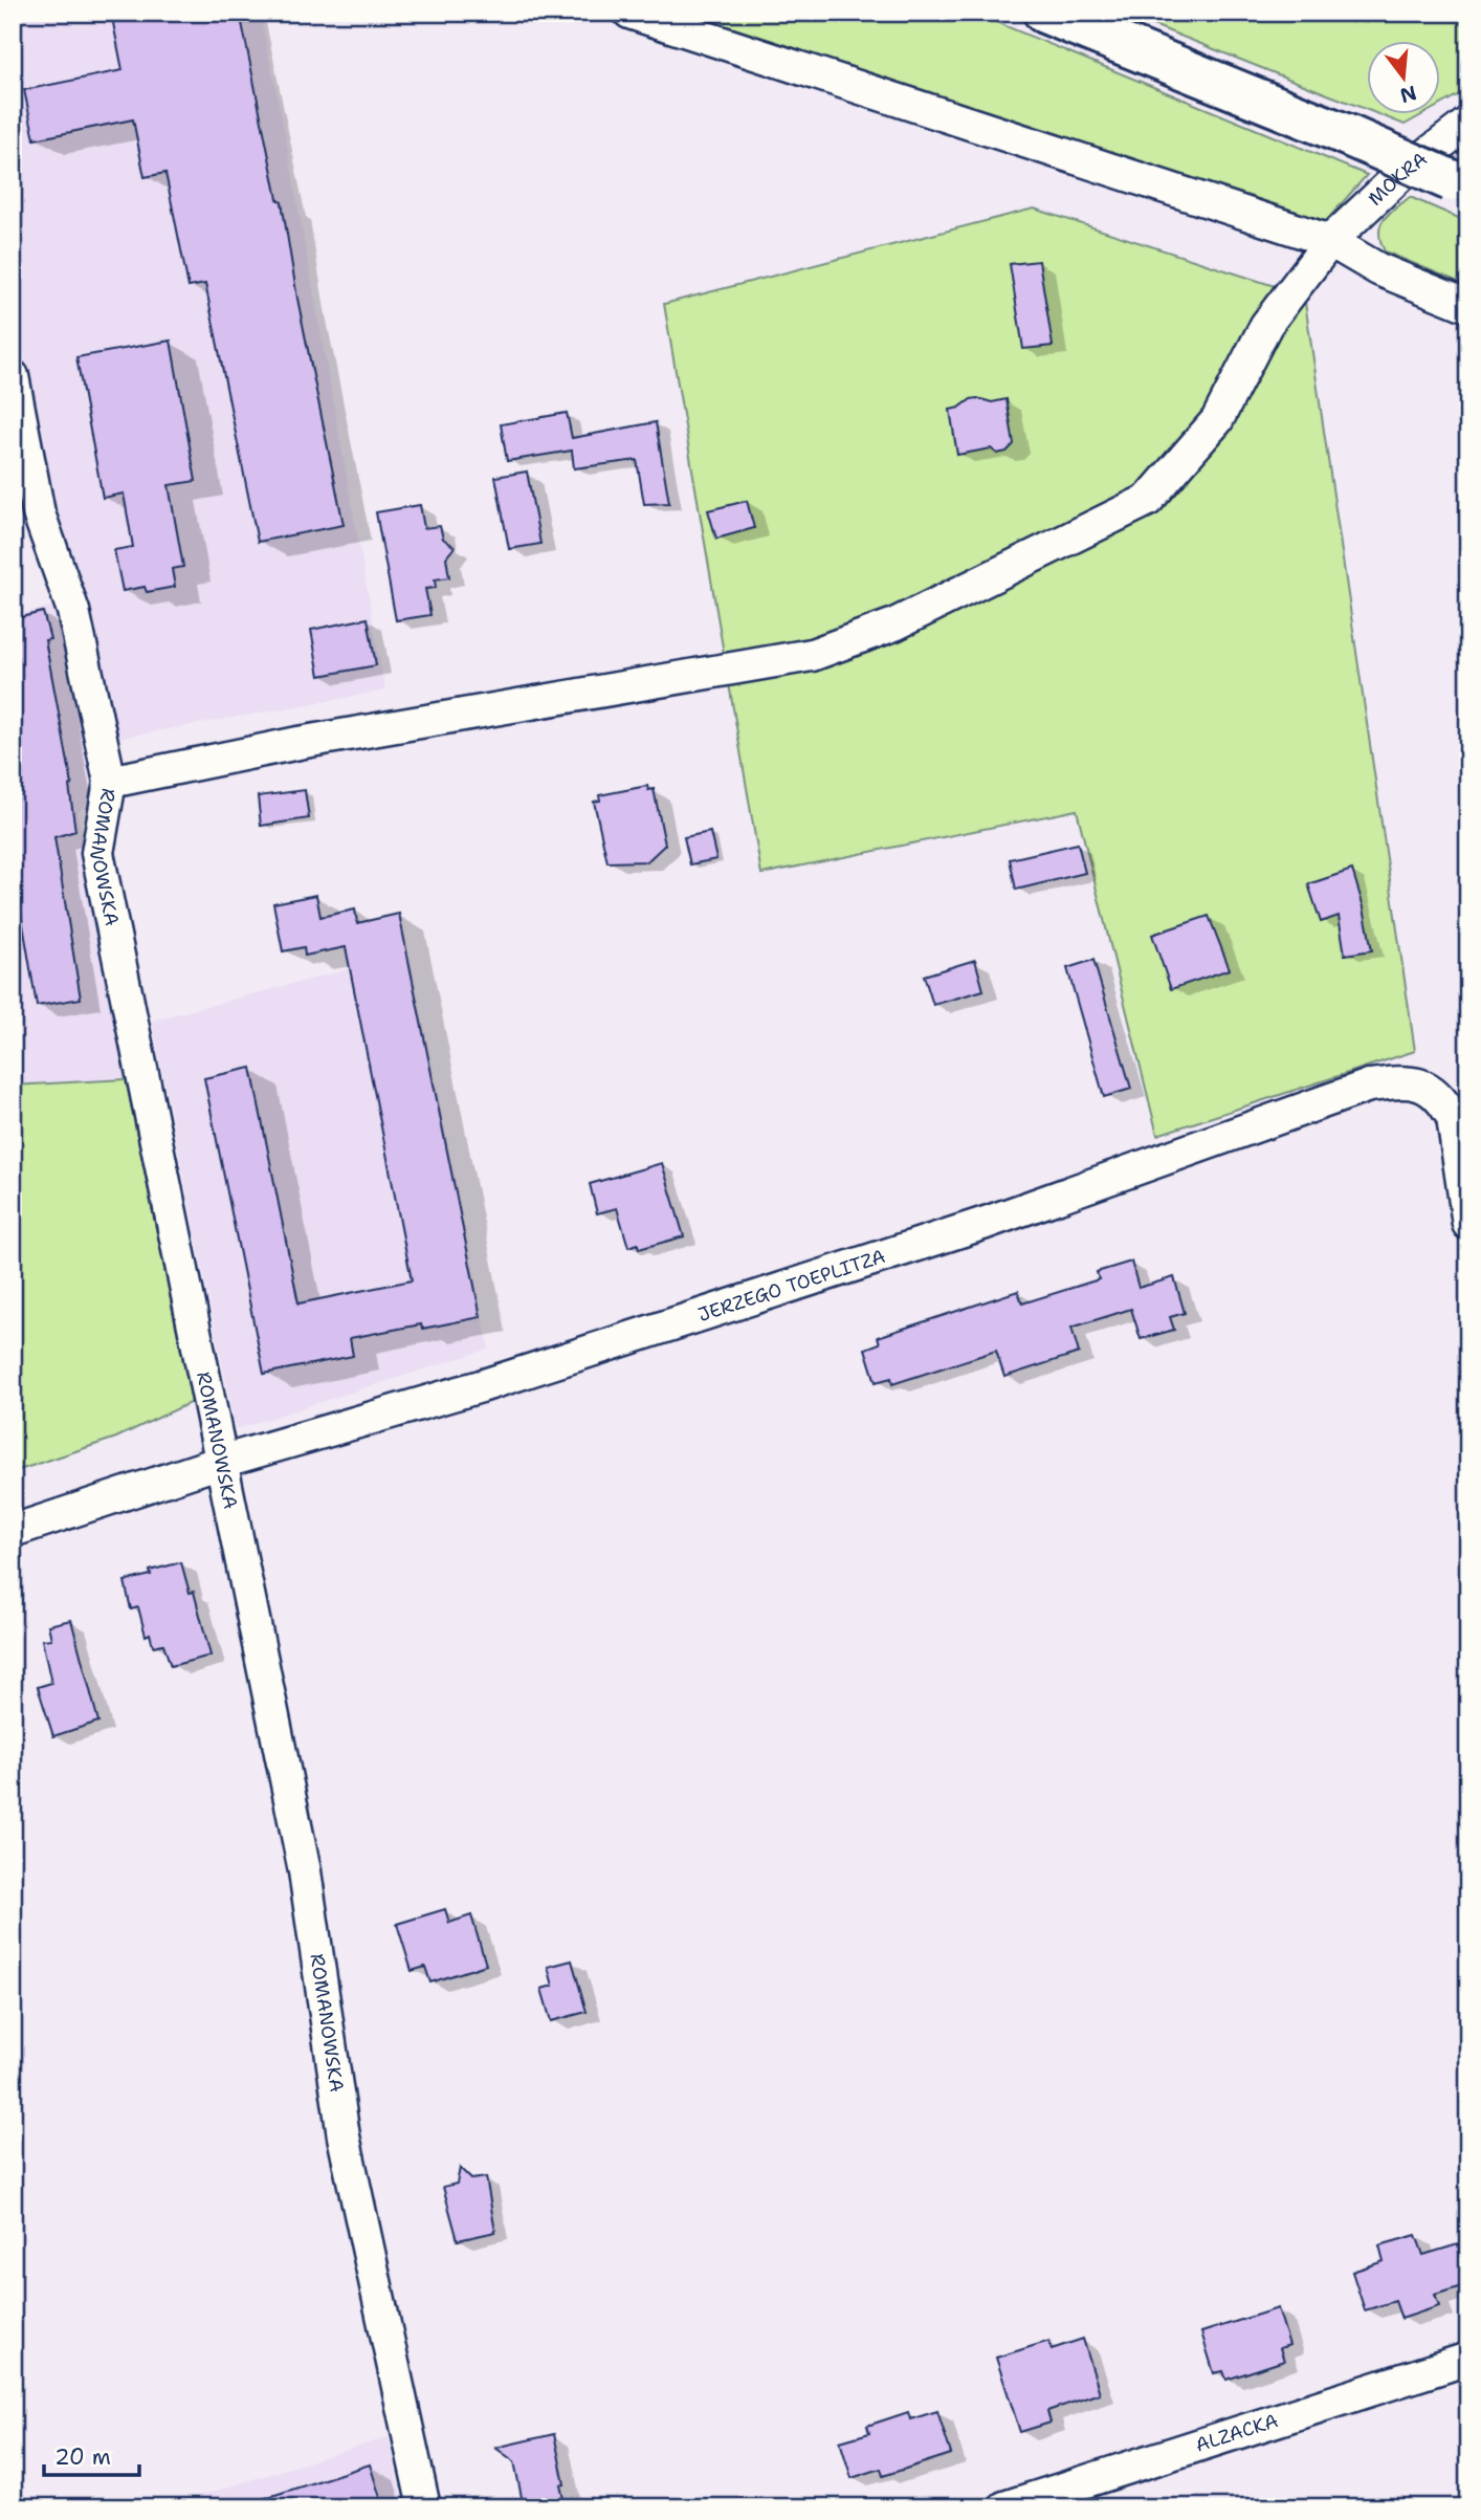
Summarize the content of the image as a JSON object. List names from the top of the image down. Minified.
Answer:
{"streets":{"street":["MOKRA","ROMANOWSKA","JERZEGO TOEPLITZA","ALZACKA"]},"crossings":[["MOKRA","ROMANOWSKA"],["ROMANOWSKA","JERZEGO TOEPLITZA"]],"scale_bar":"20 m","north":"bottom"}
